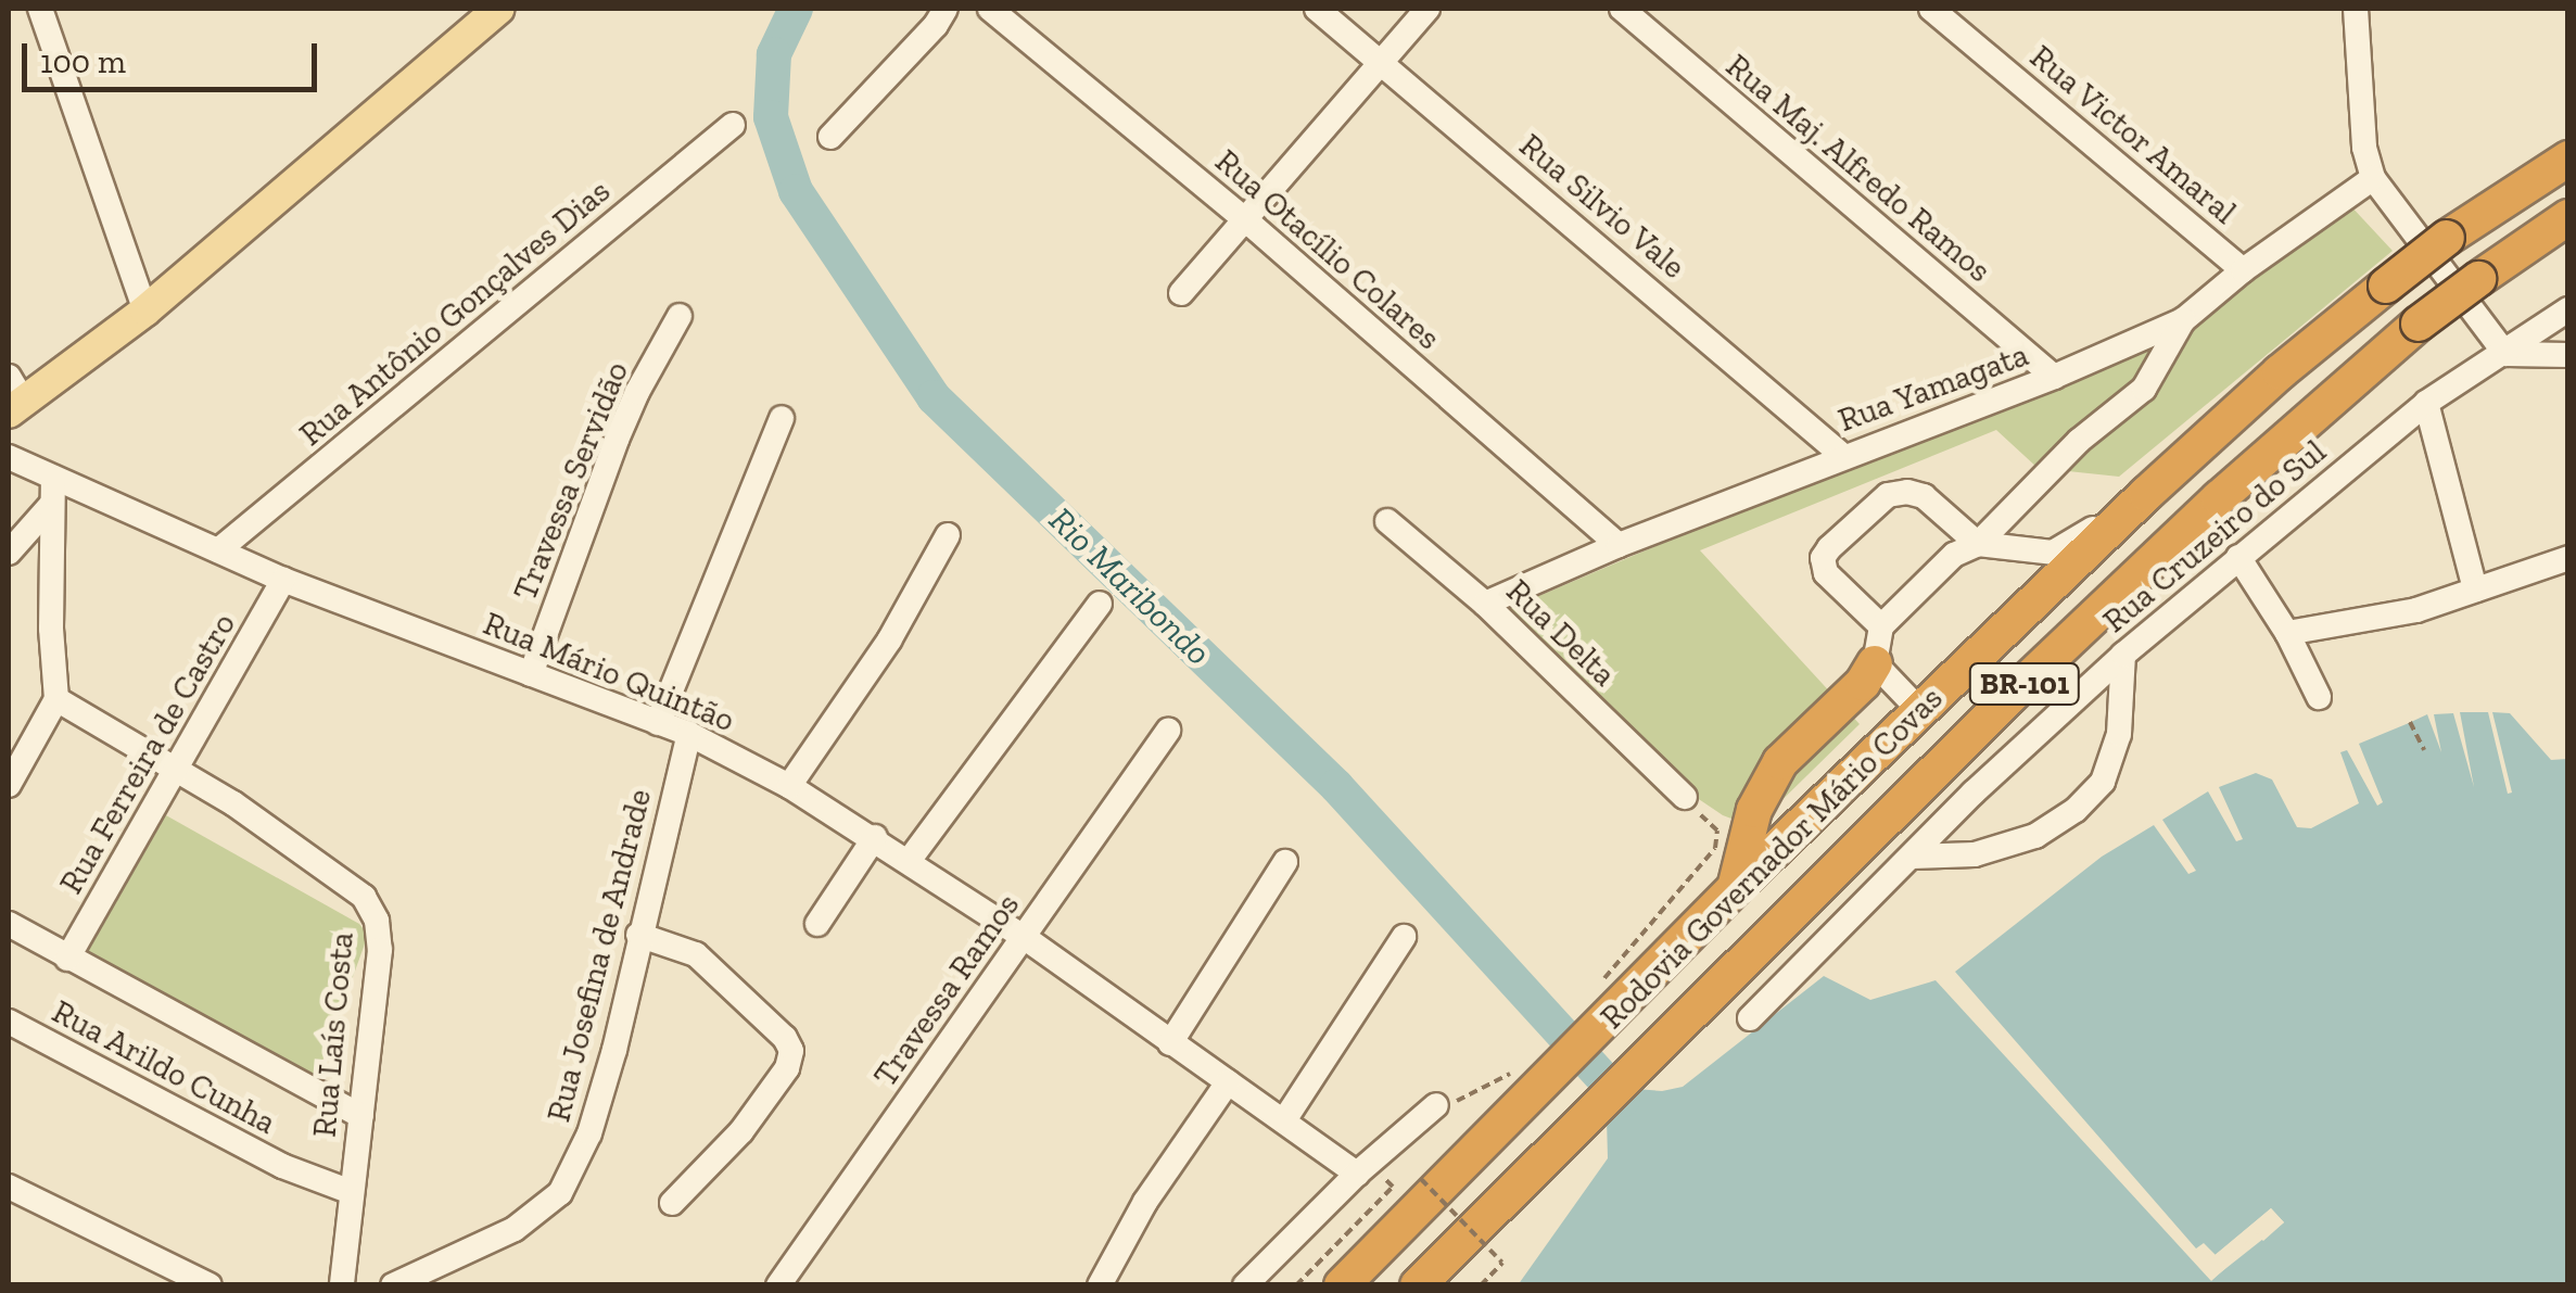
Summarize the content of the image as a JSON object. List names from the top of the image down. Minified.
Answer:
{"streets":{"highway":["BR-101","Rodovia Governador Mário Covas"],"street":["Rua Victor Amaral","Rua Maj. Alfredo Ramos","Rua Silvio Vale","Rua Otacílio Colares","Rua Antônio Gonçalves Dias","Rua Yamagata","Travessa Servidão","Rua Cruzeiro do Sul","Rua Delta","Rua Mário Quintão","Rua Ferreira de Castro","Rua Josefina de Andrade","Travessa Ramos","Rua Laís Costa","Rua Arildo Cunha"]},"crossings":[["Rua Victor Amaral","Rua Yamagata"],["Rua Maj. Alfredo Ramos","Rua Yamagata"],["Rua Silvio Vale","Rua Yamagata"],["Rua Otacílio Colares","Rua Yamagata"],["Rua Antônio Gonçalves Dias","Rua Mário Quintão"],["Rua Yamagata","Rua Delta"],["Travessa Servidão","Rua Mário Quintão"],["Rua Mário Quintão","Rua Ferreira de Castro"],["Rua Mário Quintão","Rua Josefina de Andrade"],["Rua Mário Quintão","Travessa Ramos"],["Rua Ferreira de Castro","Rua Laís Costa"],["Rua Laís Costa","Rua Arildo Cunha"]],"water":["Rio Maribondo"],"scale_bar":"100 m"}
